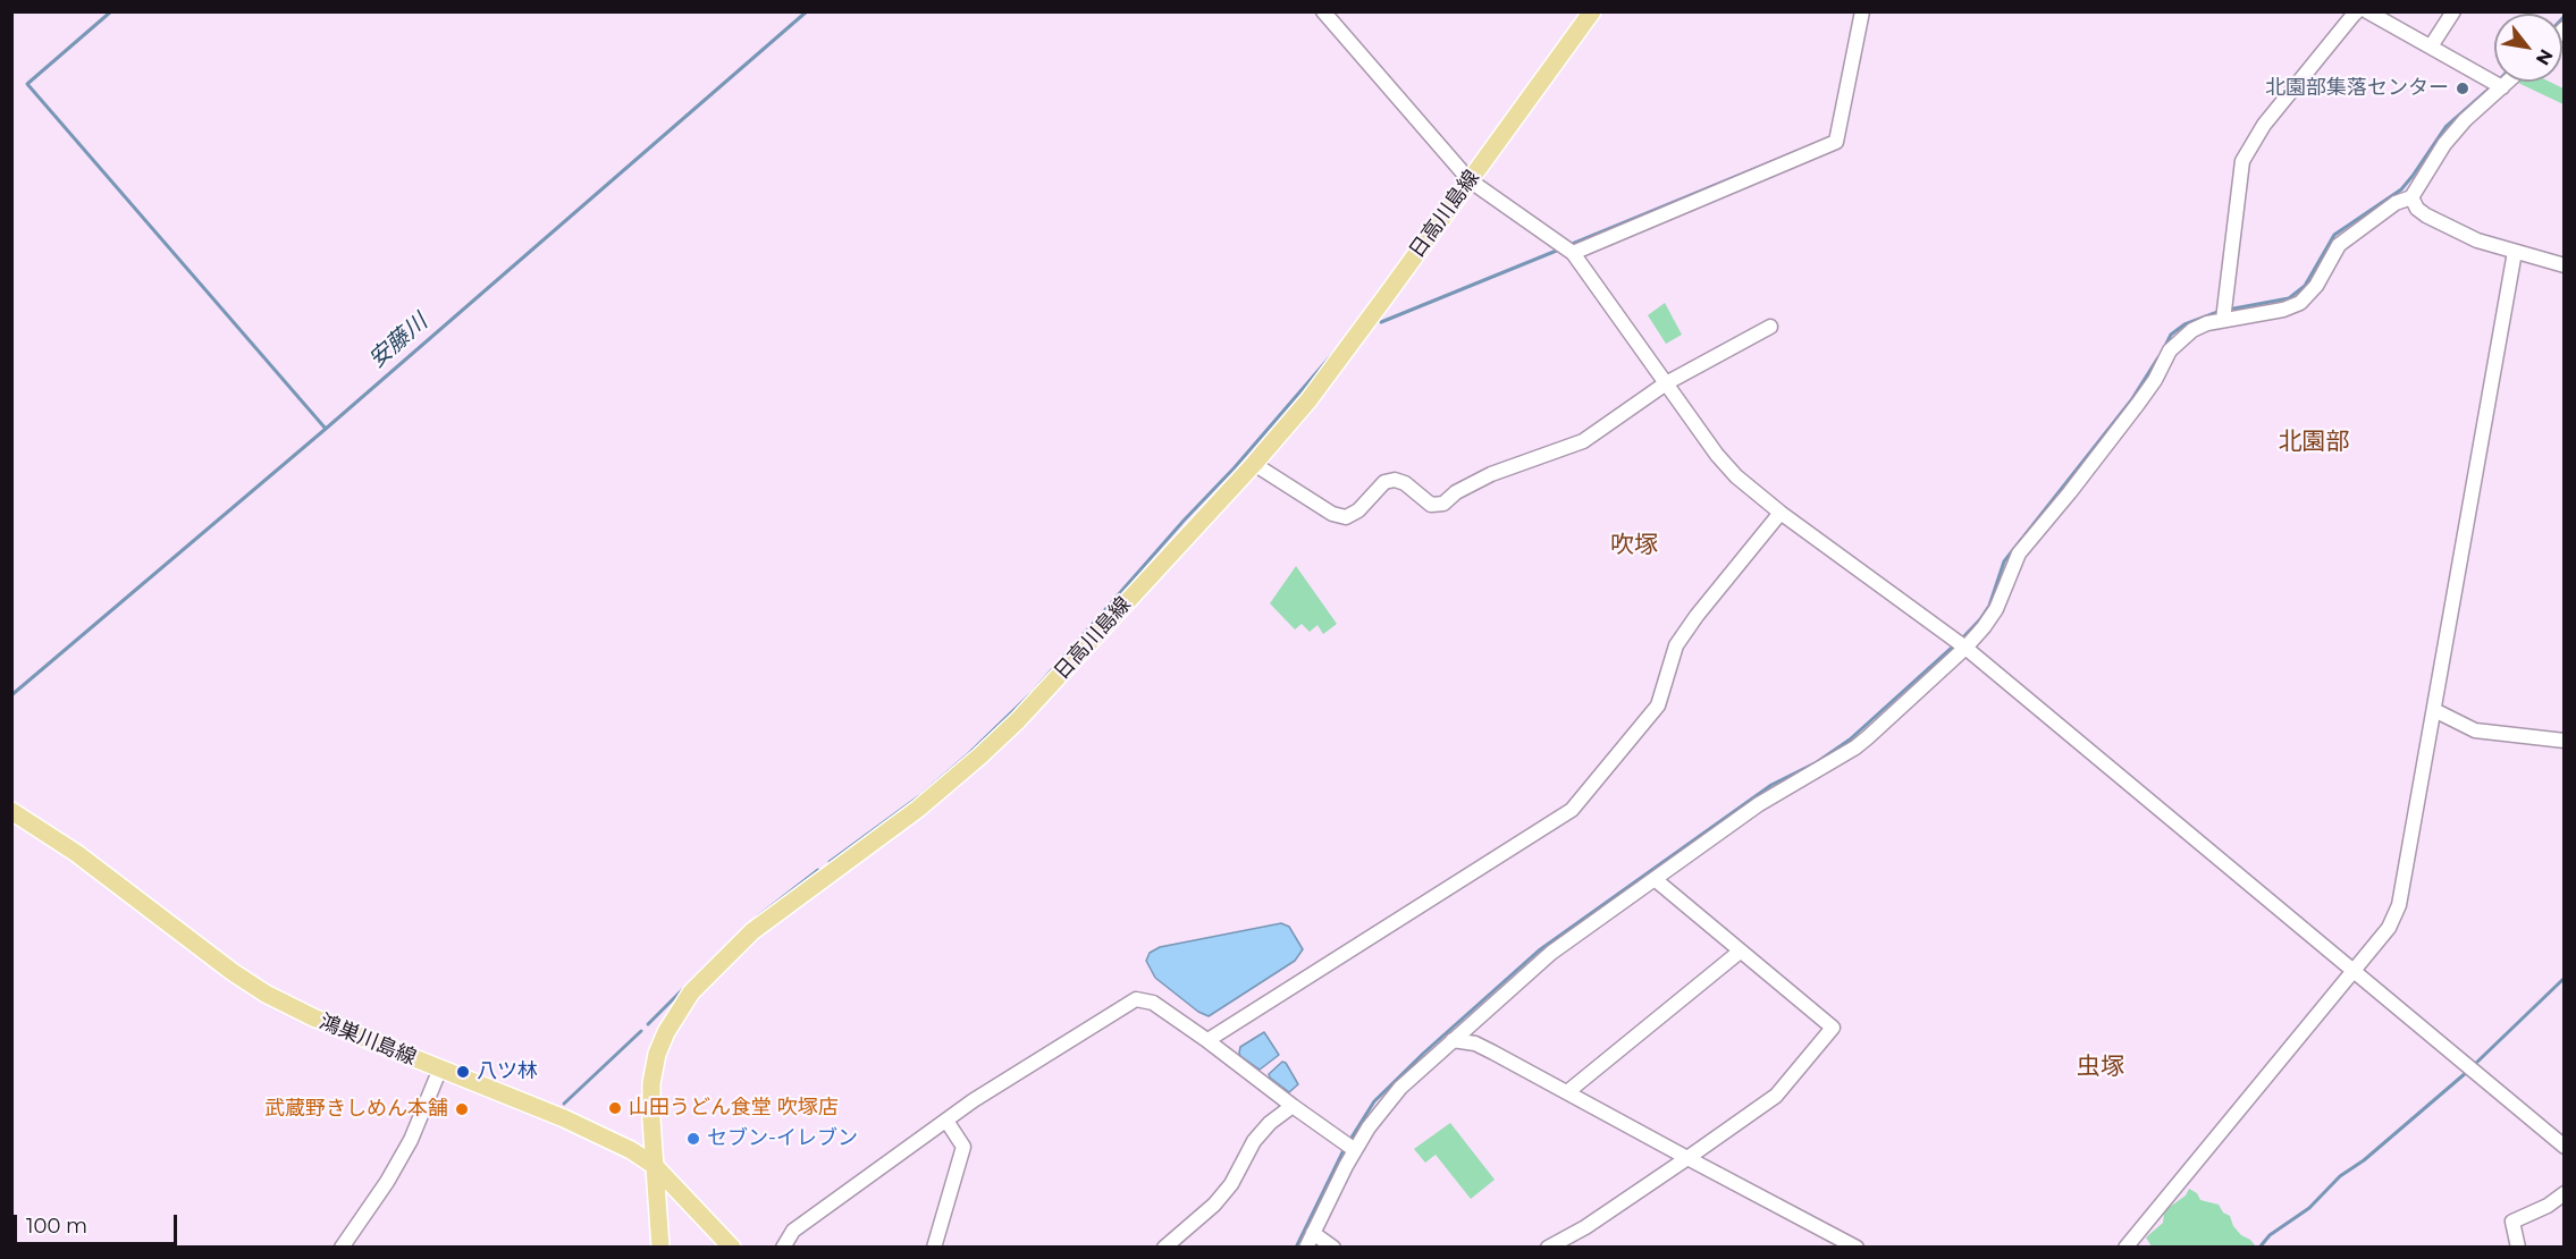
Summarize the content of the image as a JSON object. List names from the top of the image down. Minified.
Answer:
{"streets":{"main road":["日高川島線","鴻巣川島線"]},"crossings":[["日高川島線","鴻巣川島線"]],"districts":["北園部","吹塚","虫塚"],"water":["安藤川"],"places":["北園部集落センター","八ツ林","山田うどん食堂 吹塚店","武蔵野きしめん本舗","セブン-イレブン"],"scale_bar":"100 m","north":"bottom right"}
